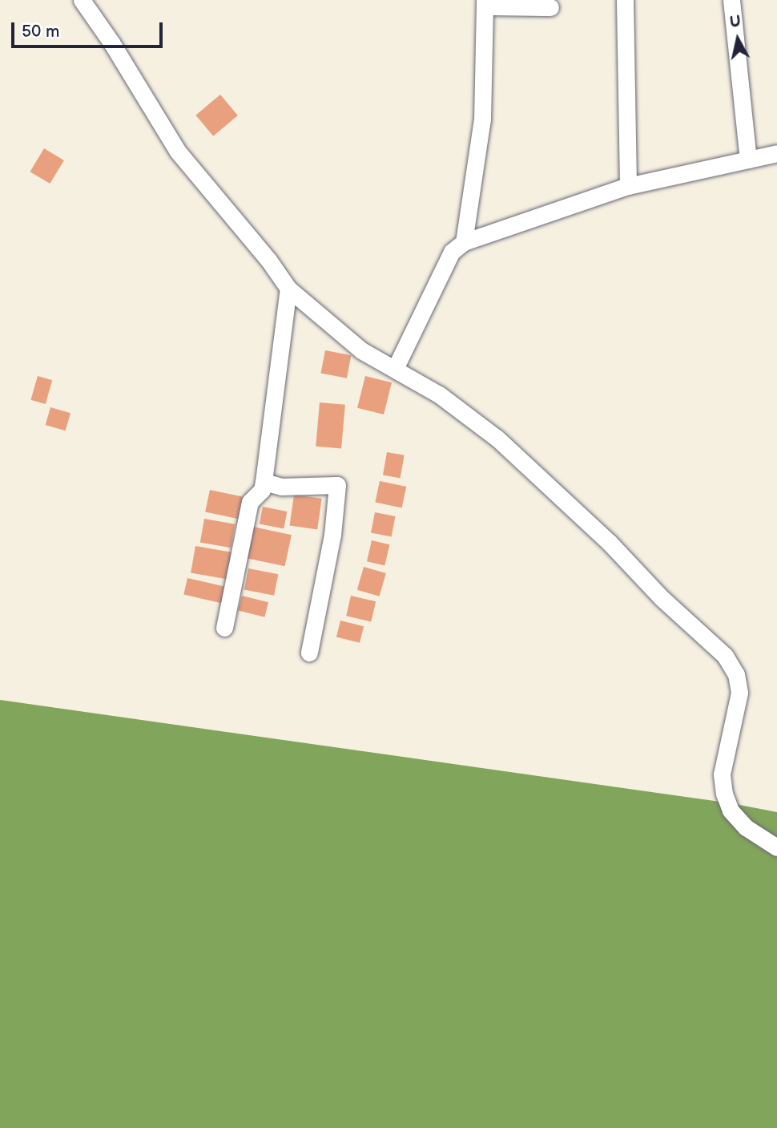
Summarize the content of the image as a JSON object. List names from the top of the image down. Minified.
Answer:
{"scale_bar":"50 m","north":"top"}
